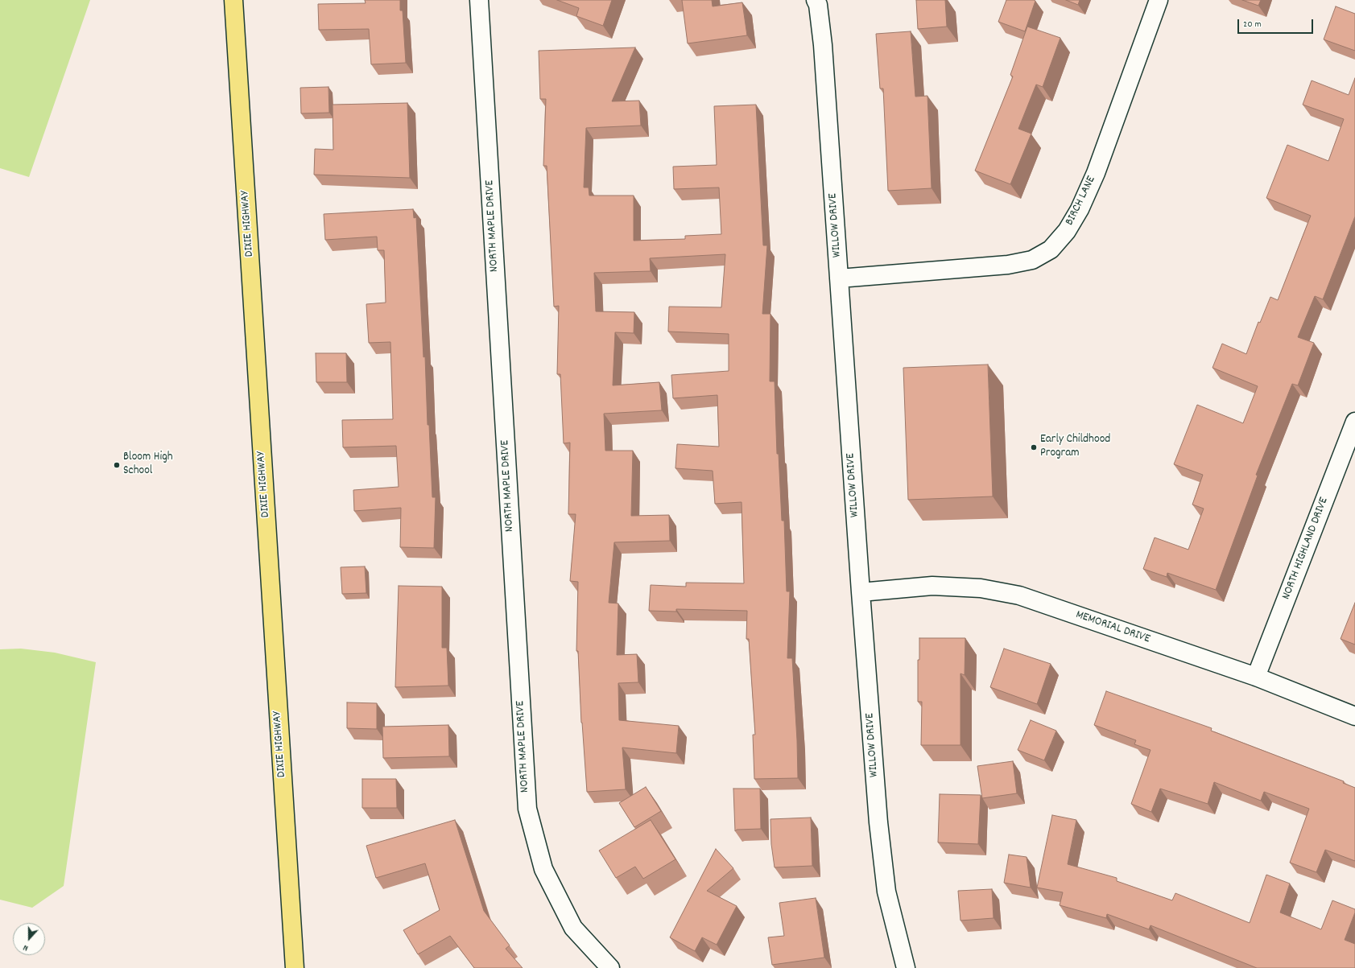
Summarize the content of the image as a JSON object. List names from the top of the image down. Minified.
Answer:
{"streets":{"main road":["DIXIE HIGHWAY"],"street":["BIRCH LANE","WILLOW DRIVE","NORTH MAPLE DRIVE","NORTH HIGHLAND DRIVE","MEMORIAL DRIVE"]},"crossings":[["BIRCH LANE","WILLOW DRIVE"],["WILLOW DRIVE","MEMORIAL DRIVE"],["NORTH HIGHLAND DRIVE","MEMORIAL DRIVE"]],"places":["Early Childhood Program","Bloom High School"],"scale_bar":"20 m","north":"bottom"}
